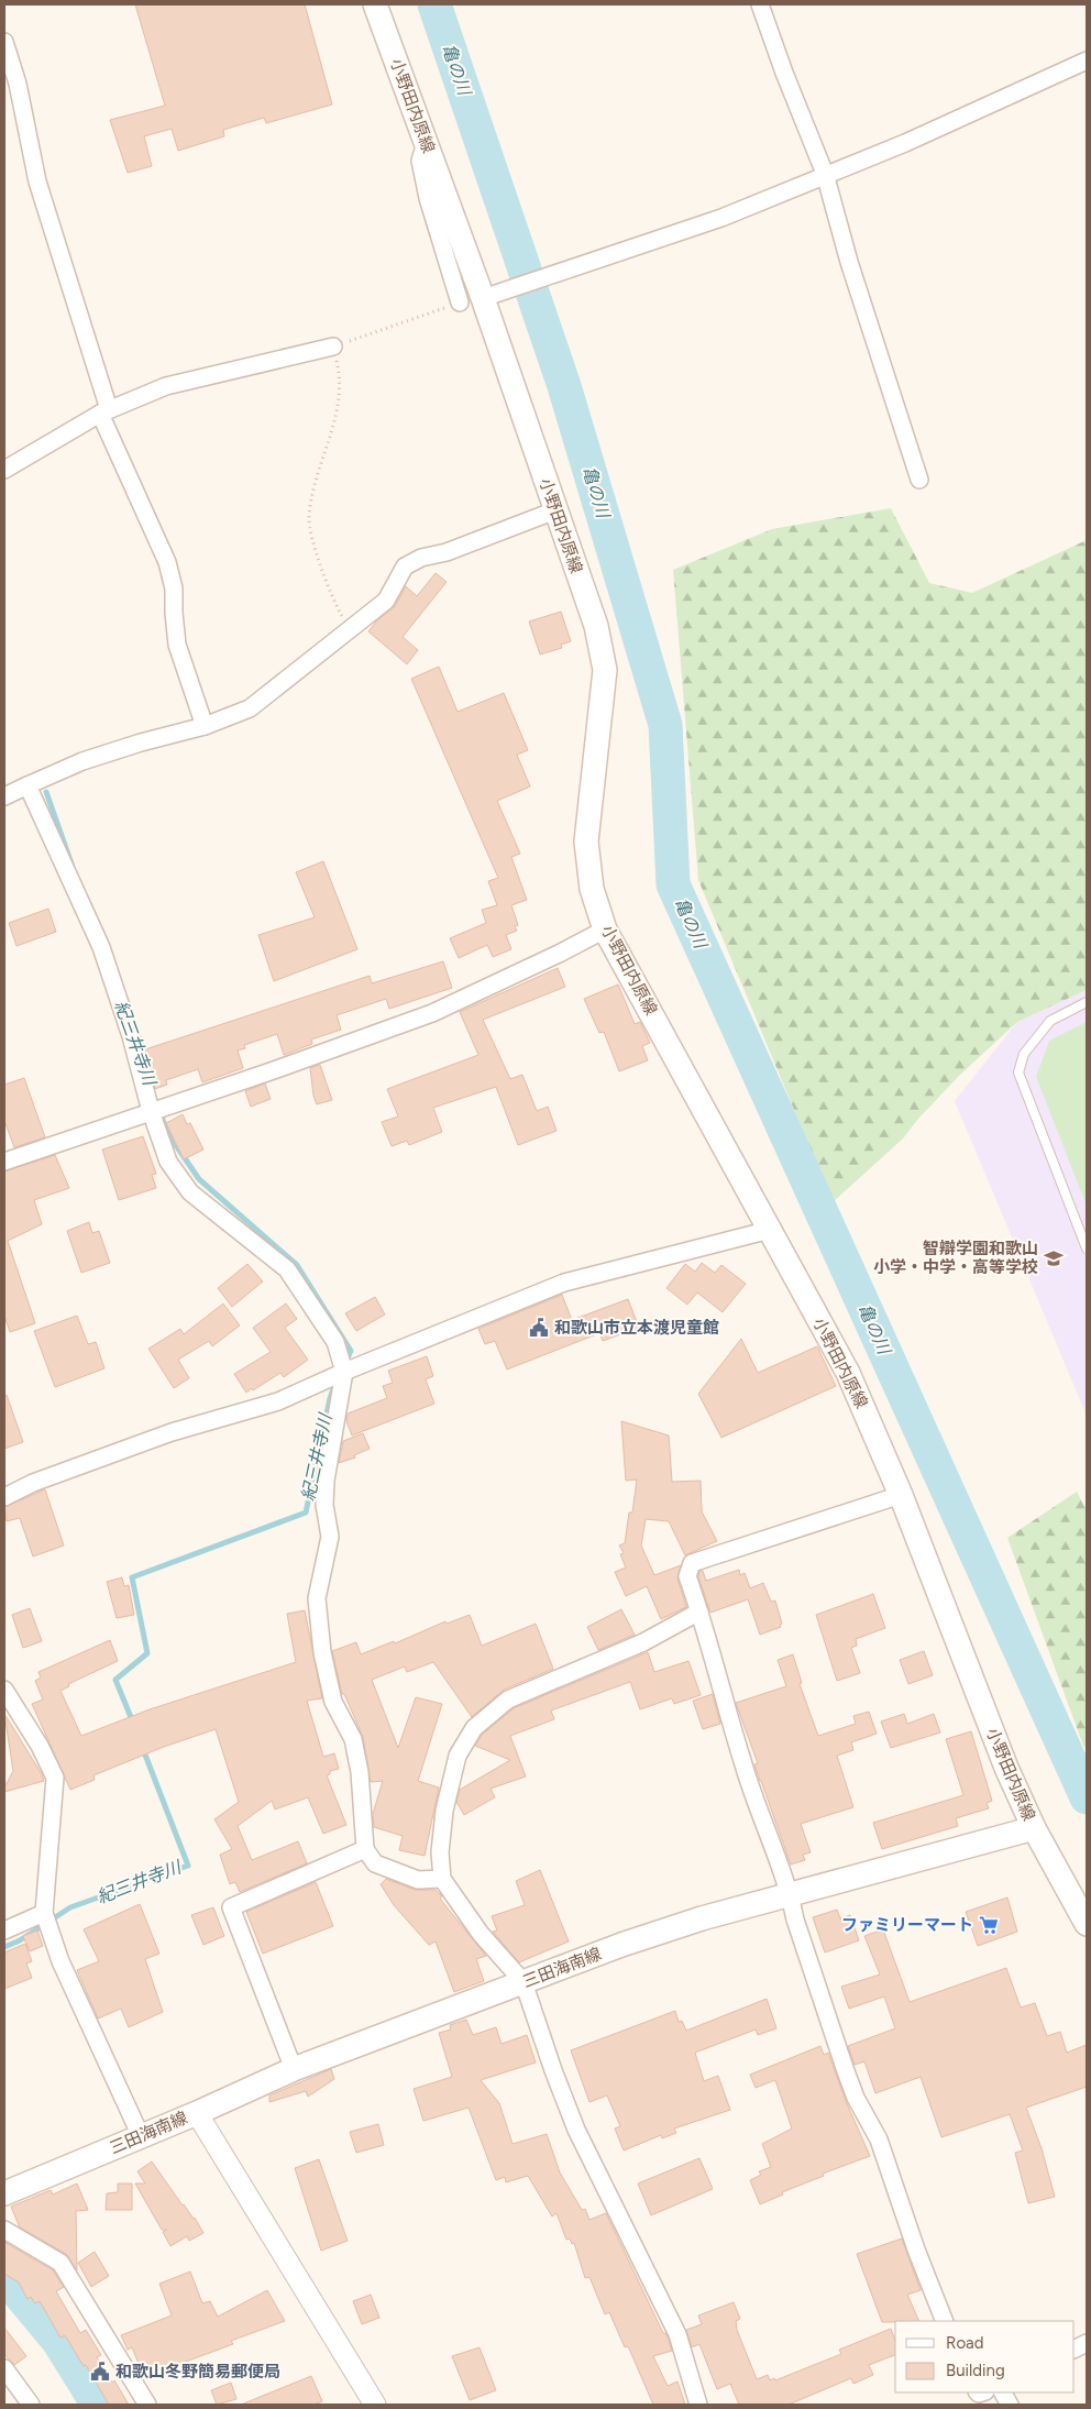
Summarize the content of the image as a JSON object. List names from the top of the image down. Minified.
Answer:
{"streets":{"main road":["小野田内原線","三田海南線"]},"crossings":[["小野田内原線","三田海南線"]],"water":["亀の川","紀三井寺川"],"places":{"school or university":["智辯学園和歌山 小学・中学・高等学校"],"public building":["和歌山市立本渡児童館","和歌山冬野簡易郵便局"],"supermarket":["ファミリーマート"]},"legend":["Road","Building"]}
